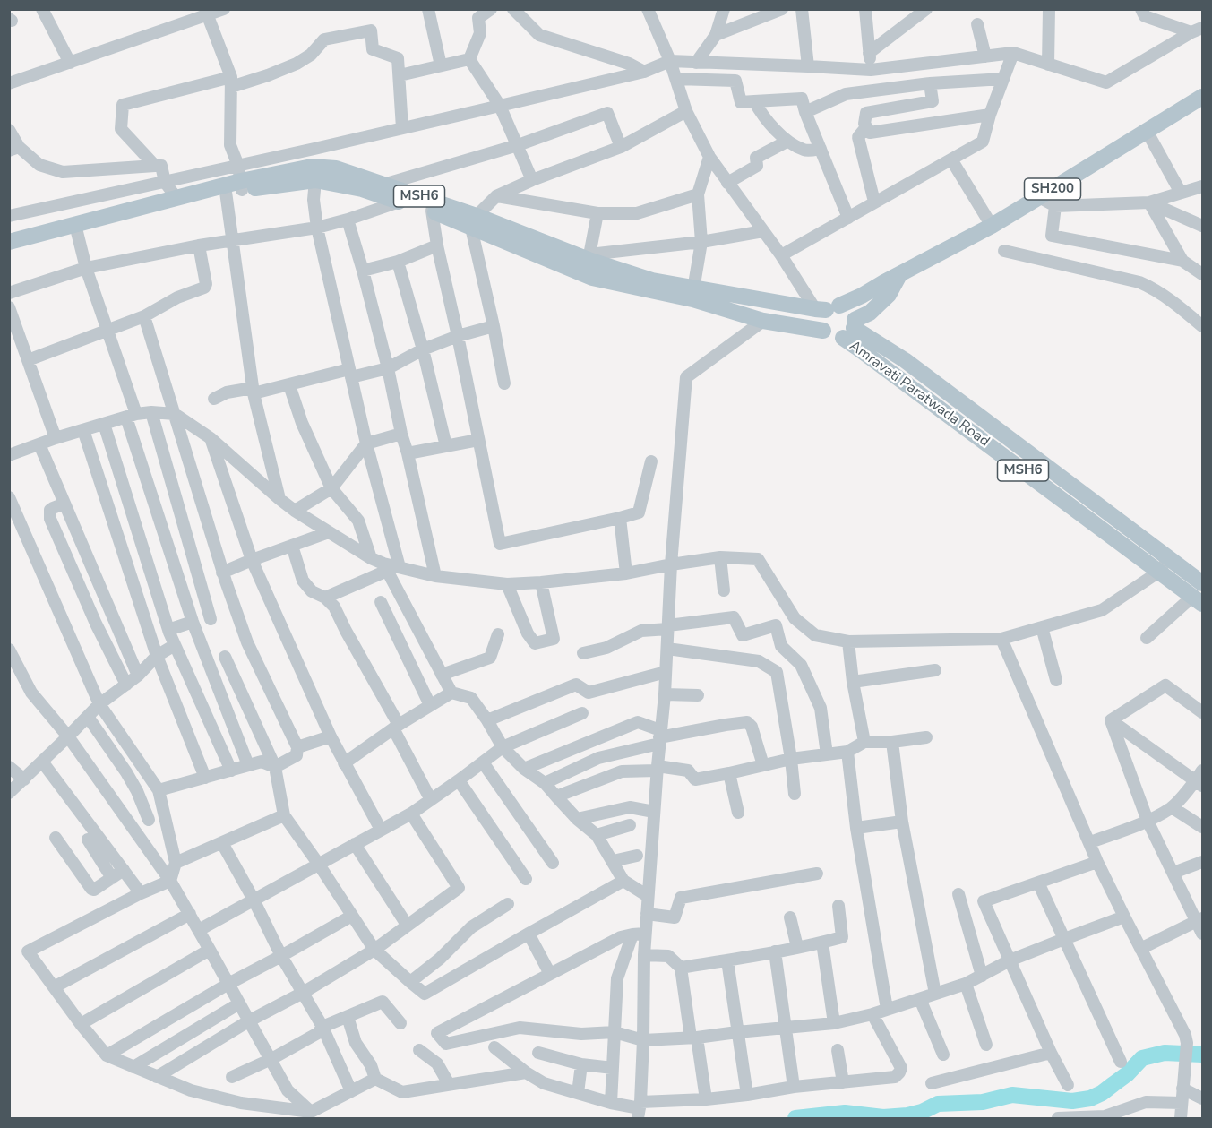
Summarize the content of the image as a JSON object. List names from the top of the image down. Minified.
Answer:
{"streets":{"main road":["SH200","MSH6","Amravati Paratwada Road"]},"crossings":[["SH200","MSH6"],["SH200","Amravati Paratwada Road"],["MSH6","Amravati Paratwada Road"]]}
